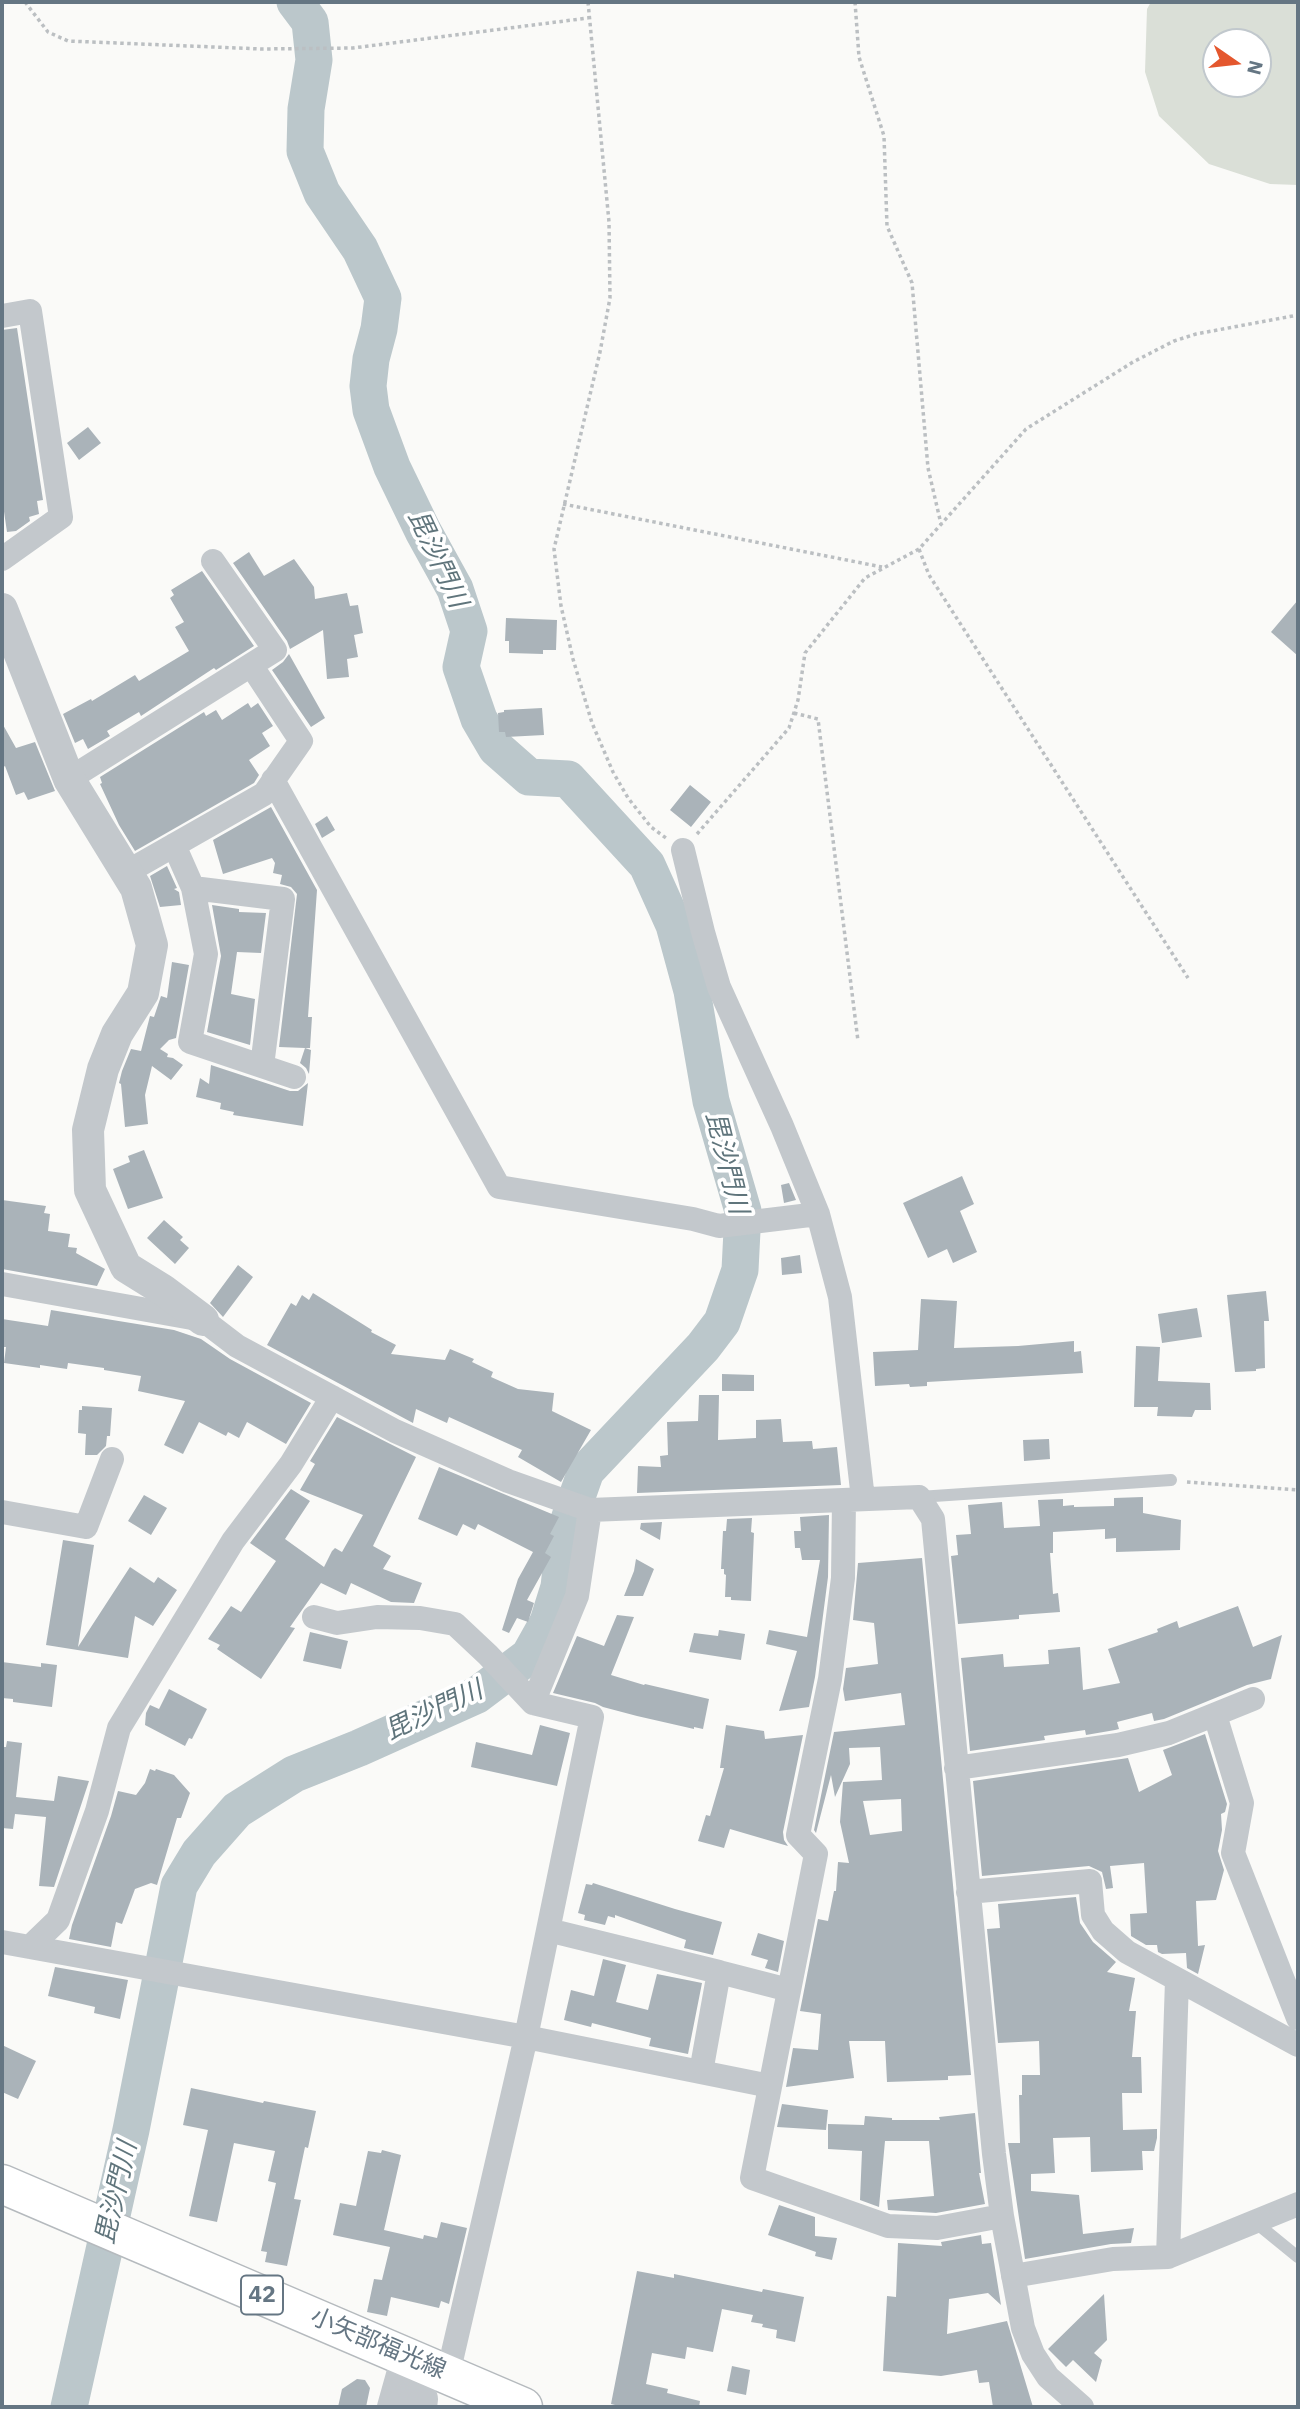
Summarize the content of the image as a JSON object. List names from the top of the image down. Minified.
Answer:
{"streets":{"main road":["42","小矢部福光線"]},"water":["毘沙門川"],"north":"right"}
